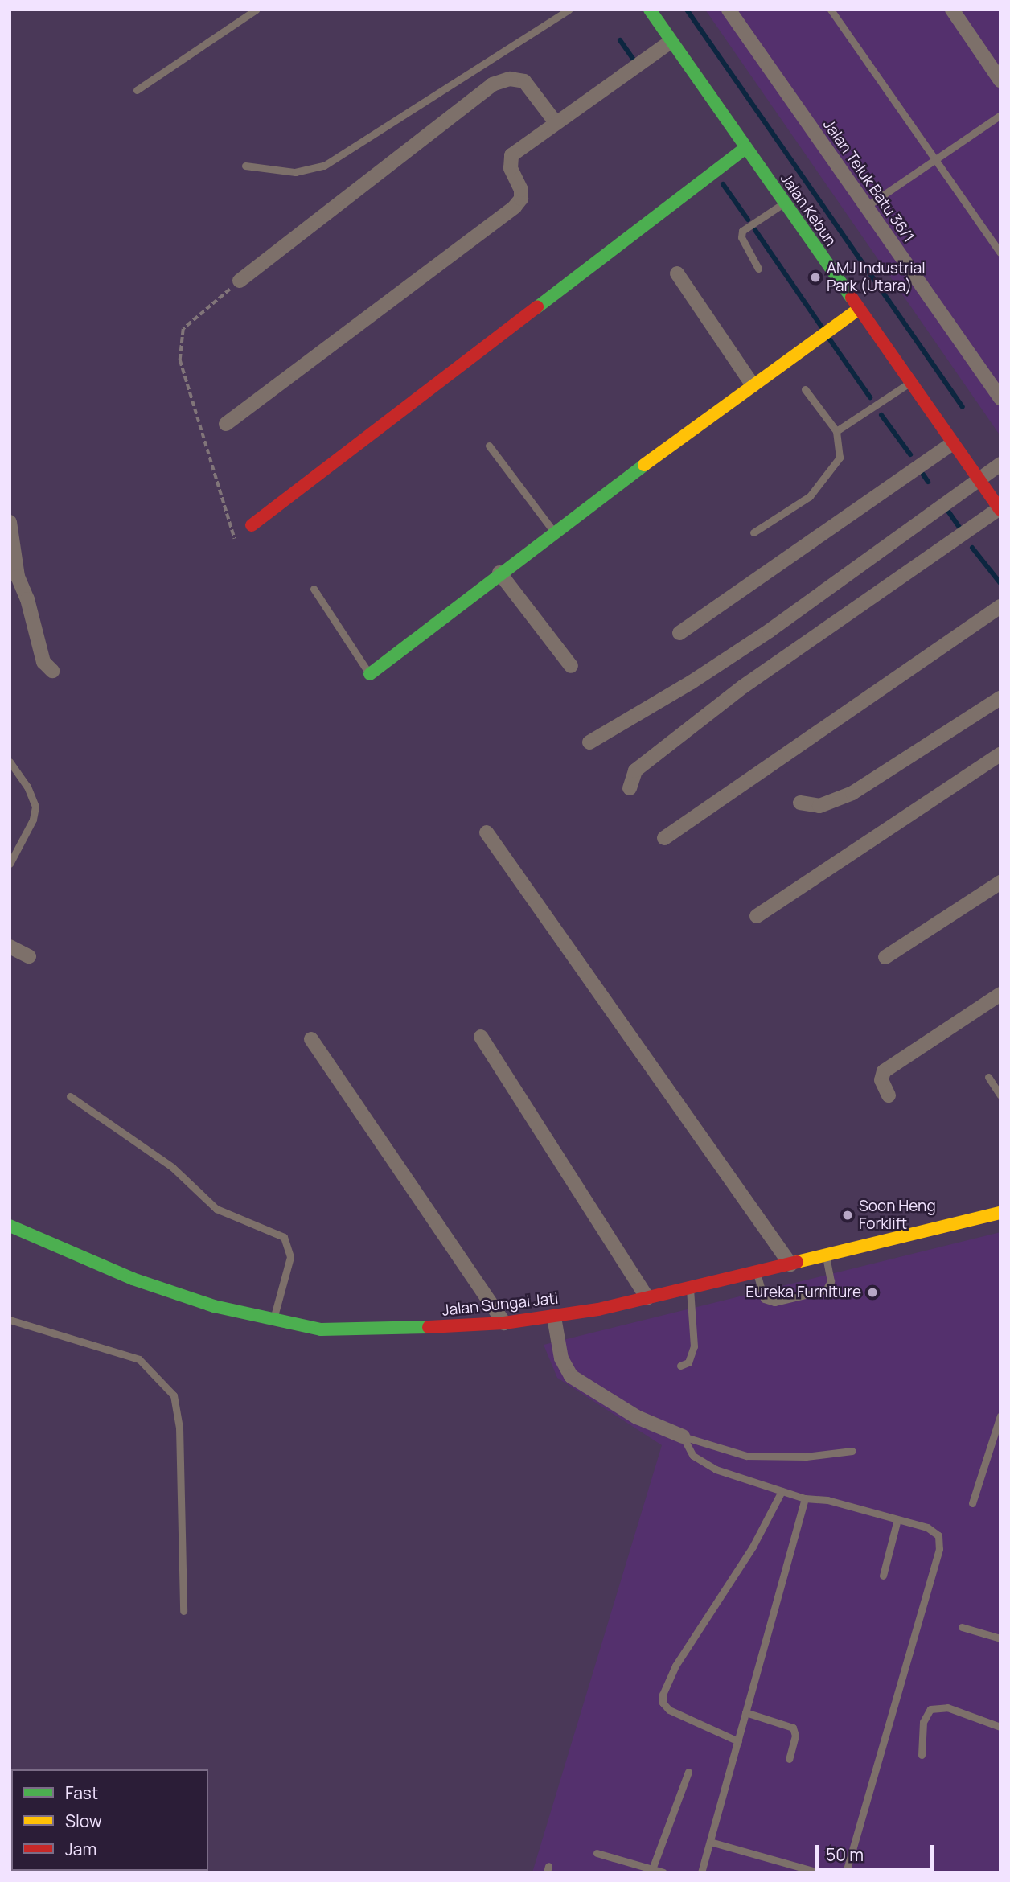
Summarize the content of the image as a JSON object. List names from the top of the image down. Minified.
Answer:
{"streets":{"main road":["Jalan Kebun","Jalan Sungai Jati"],"street":["Jalan Teluk Batu 36/1"]},"places":["AMJ Industrial Park (Utara)","Soon Heng Forklift","Eureka Furniture"],"legend":["Fast","Slow","Jam"],"scale_bar":"50 m"}
